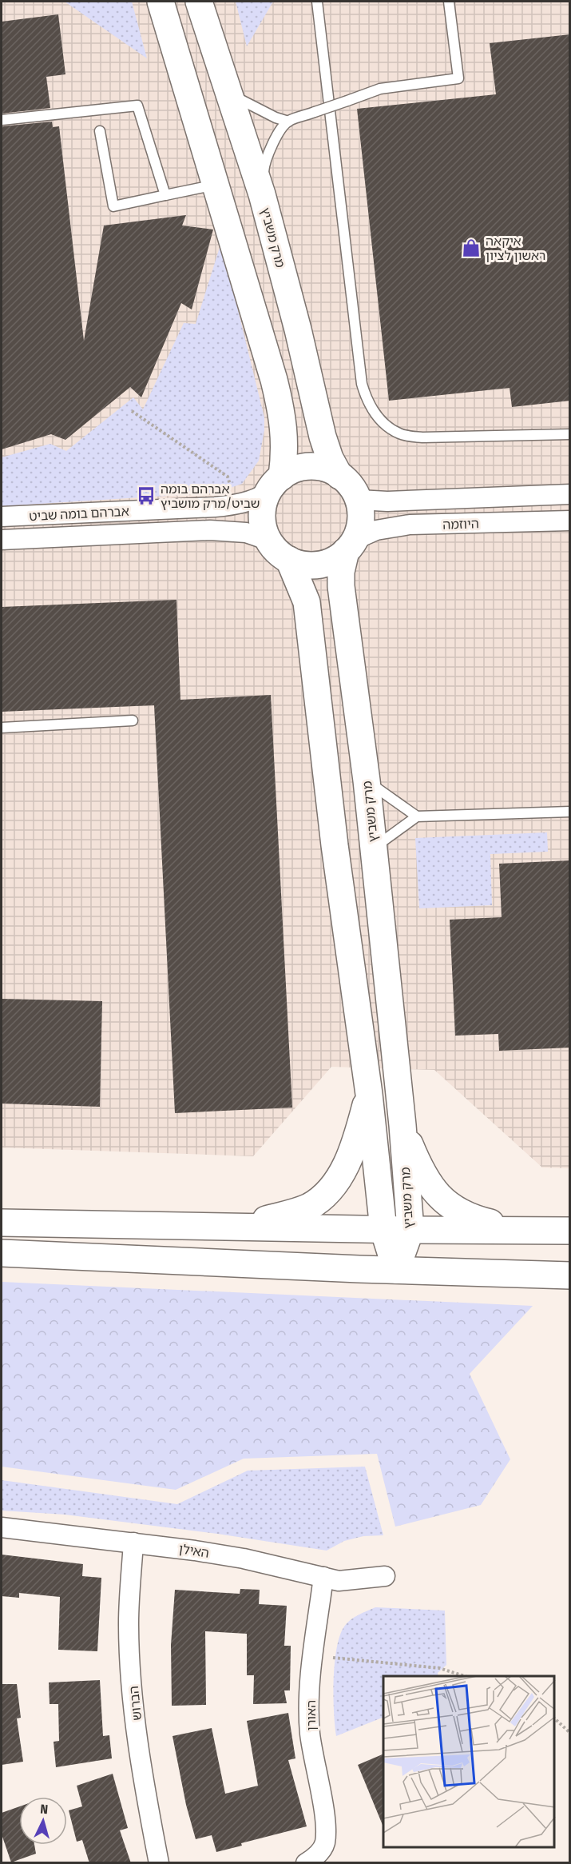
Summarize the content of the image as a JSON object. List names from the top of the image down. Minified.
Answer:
{"streets":{"street":["מרק משביץ","אברהם בומה שביט","היוזמה","האילן","הברוש","האורן"]},"crossings":[["מרק משביץ","אברהם בומה שביט"],["מרק משביץ","היוזמה"],["אברהם בומה שביט","היוזמה"],["האילן","הברוש"],["האילן","האורן"]],"places":{"shop":["איקאה ראשון לציון"],"bus stop":["אברהם בומה שביט/מרק מושביץ"]},"north":"top"}
